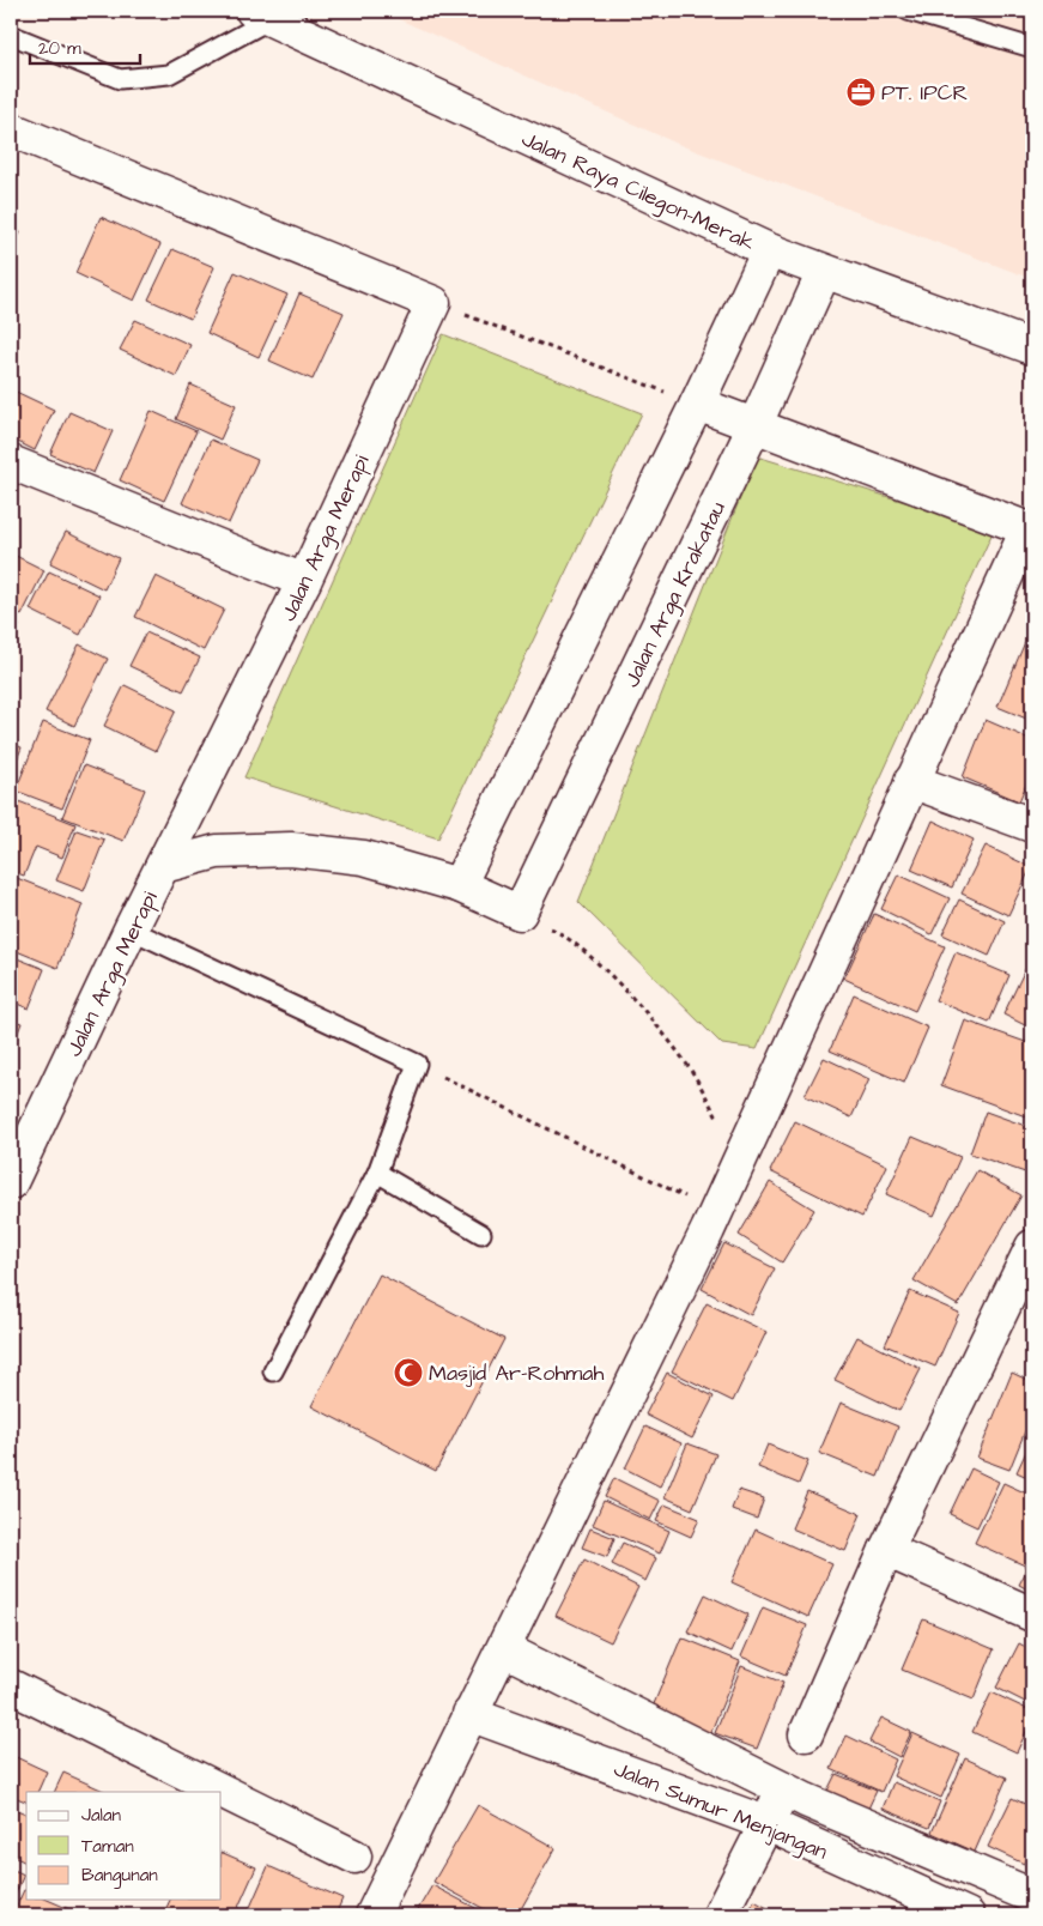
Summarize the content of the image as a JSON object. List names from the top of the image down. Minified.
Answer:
{"streets":{"main road":["Jalan Raya Cilegon-Merak","Jalan Arga Merapi","Jalan Arga Krakatau","Jalan Sumur Menjangan"]},"crossings":[["Jalan Raya Cilegon-Merak","Jalan Arga Krakatau"]],"places":{"office":["PT. IPCR"],"mosque":["Masjid Ar-Rohmah"]},"legend":["Jalan","Taman","Bangunan"],"scale_bar":"20 m"}
